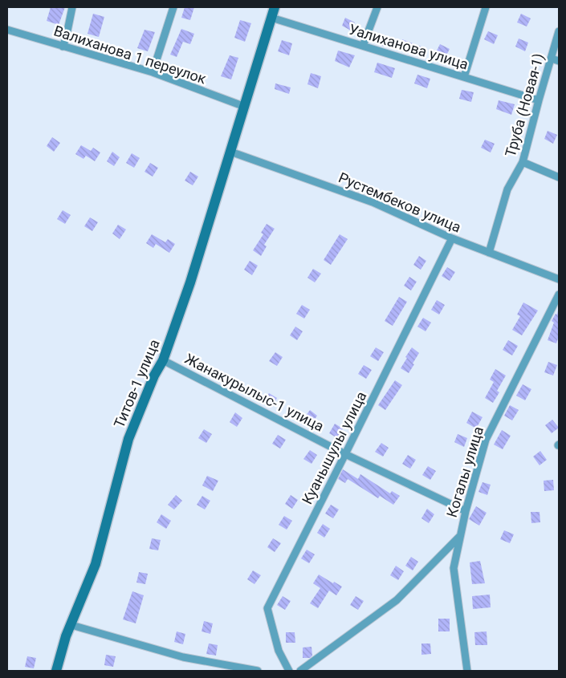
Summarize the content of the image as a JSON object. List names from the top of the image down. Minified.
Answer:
{"streets":{"street":["Уалиханова улица","Валиханова 1 переулок","Труба (Новая-1)","Рустембеков улица","Титов-1 улица","Жанакурылыс-1 улица","Куанышулы улица","Когалы улица"]},"crossings":[["Уалиханова улица","Труба (Новая-1)"],["Уалиханова улица","Титов-1 улица"],["Валиханова 1 переулок","Титов-1 улица"],["Труба (Новая-1)","Рустембеков улица"],["Рустембеков улица","Титов-1 улица"],["Рустембеков улица","Куанышулы улица"],["Титов-1 улица","Жанакурылыс-1 улица"],["Жанакурылыс-1 улица","Куанышулы улица"],["Жанакурылыс-1 улица","Когалы улица"]]}
